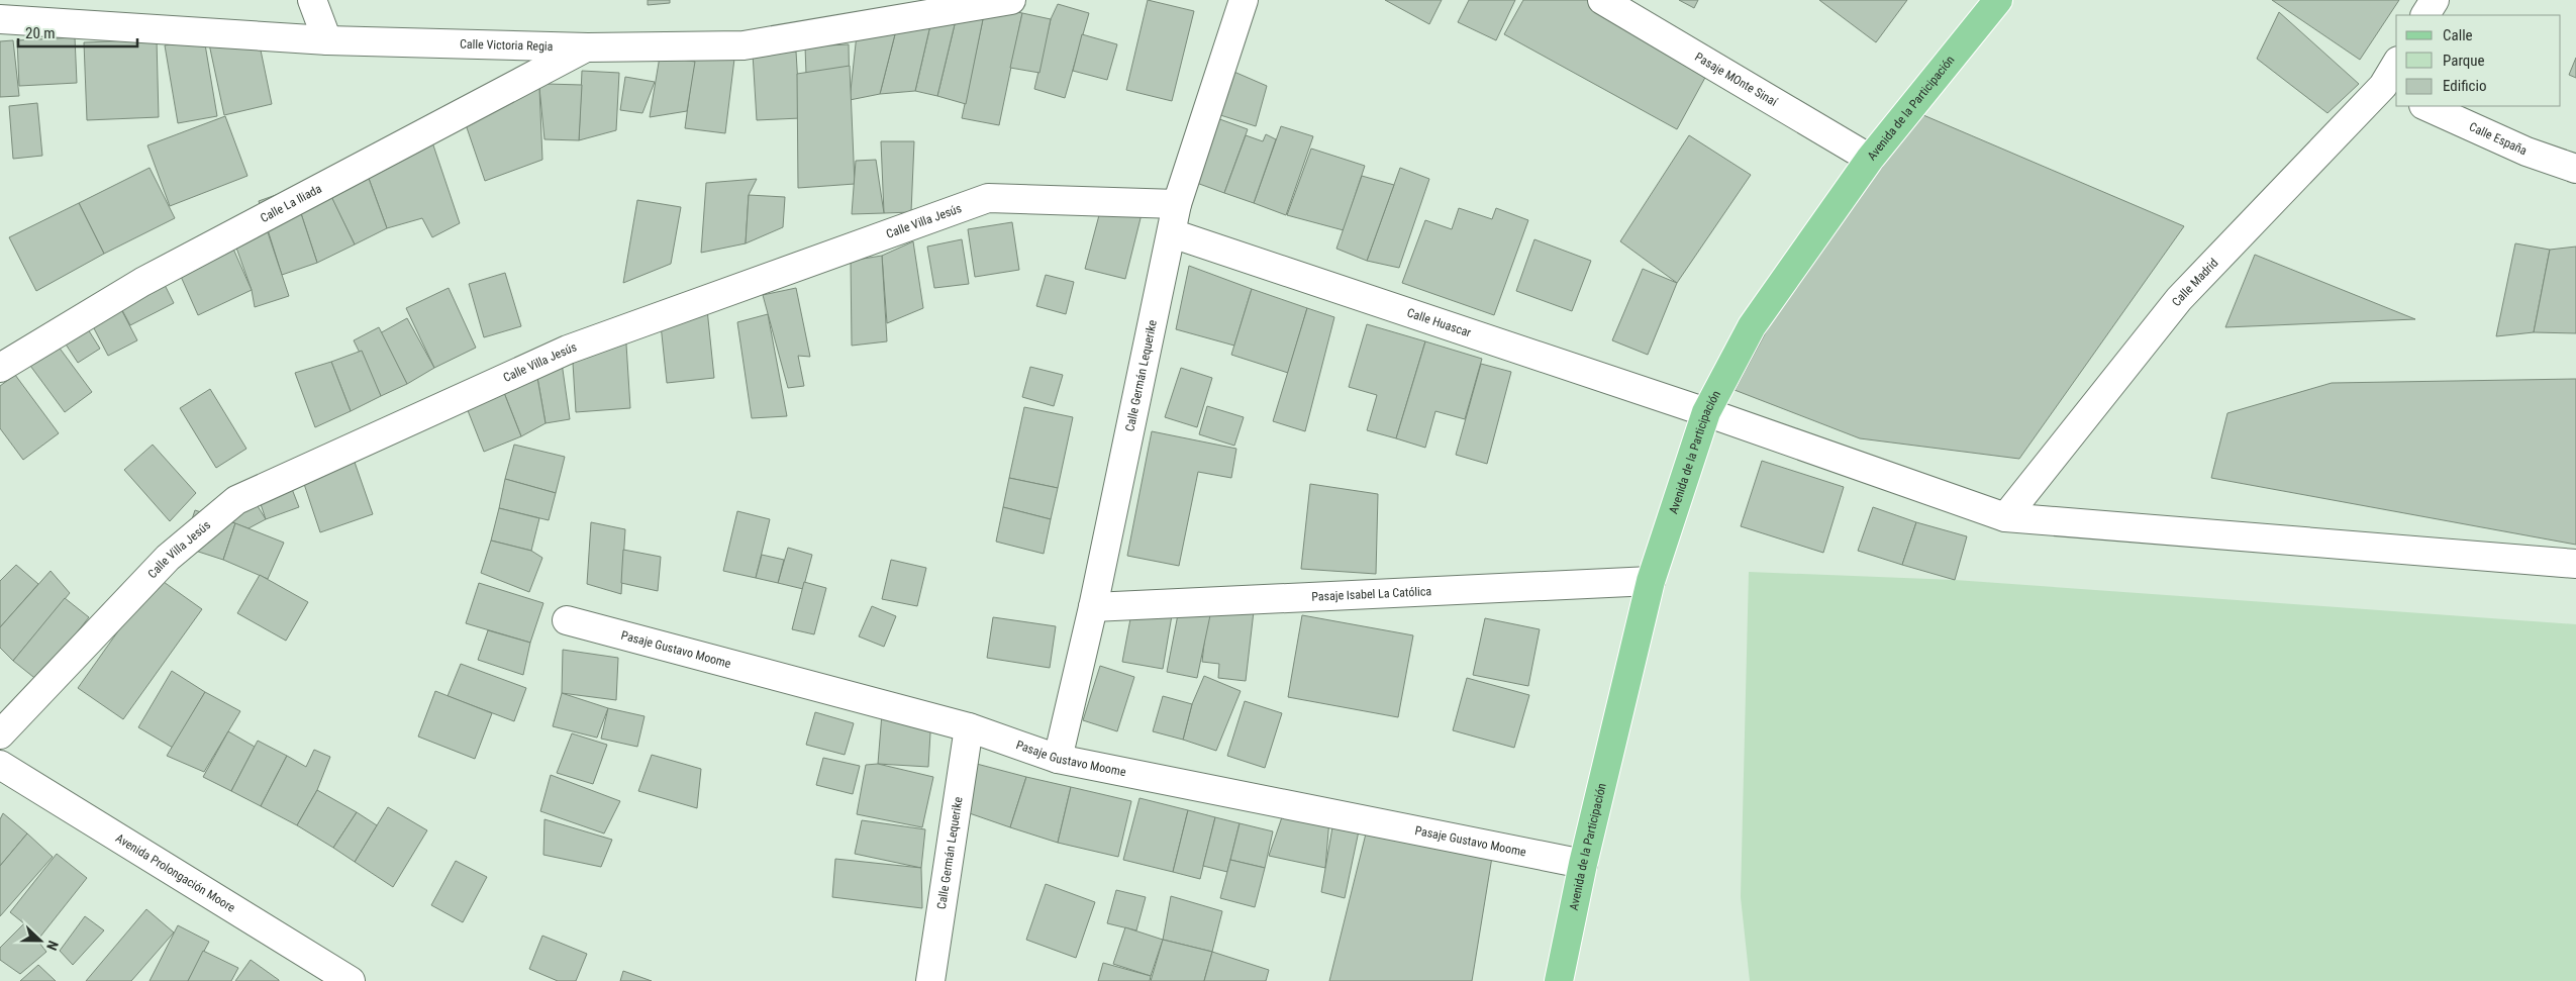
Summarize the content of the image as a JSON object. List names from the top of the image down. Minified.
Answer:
{"streets":{"main road":["Avenida de la Participación"],"street":["Calle Victoria Regia","Pasaje MOnte Sinaí","Calle España","Calle La Iliada","Calle Villa Jesús","Calle Madrid","Calle Huascar","Calle Germán Lequerike","Pasaje Isabel La Católica","Pasaje Gustavo Moome","Avenida Prolongación Moore"]},"crossings":[["Calle Victoria Regia","Calle La Iliada"],["Pasaje MOnte Sinaí","Avenida de la Participación"],["Avenida de la Participación","Calle Huascar"],["Avenida de la Participación","Pasaje Isabel La Católica"],["Avenida de la Participación","Pasaje Gustavo Moome"],["Calle Villa Jesús","Calle Germán Lequerike"],["Calle Madrid","Calle Huascar"],["Calle Huascar","Calle Germán Lequerike"],["Calle Germán Lequerike","Pasaje Isabel La Católica"],["Calle Germán Lequerike","Pasaje Gustavo Moome"]],"legend":["Calle","Parque","Edificio"],"scale_bar":"20 m","north":"right"}
